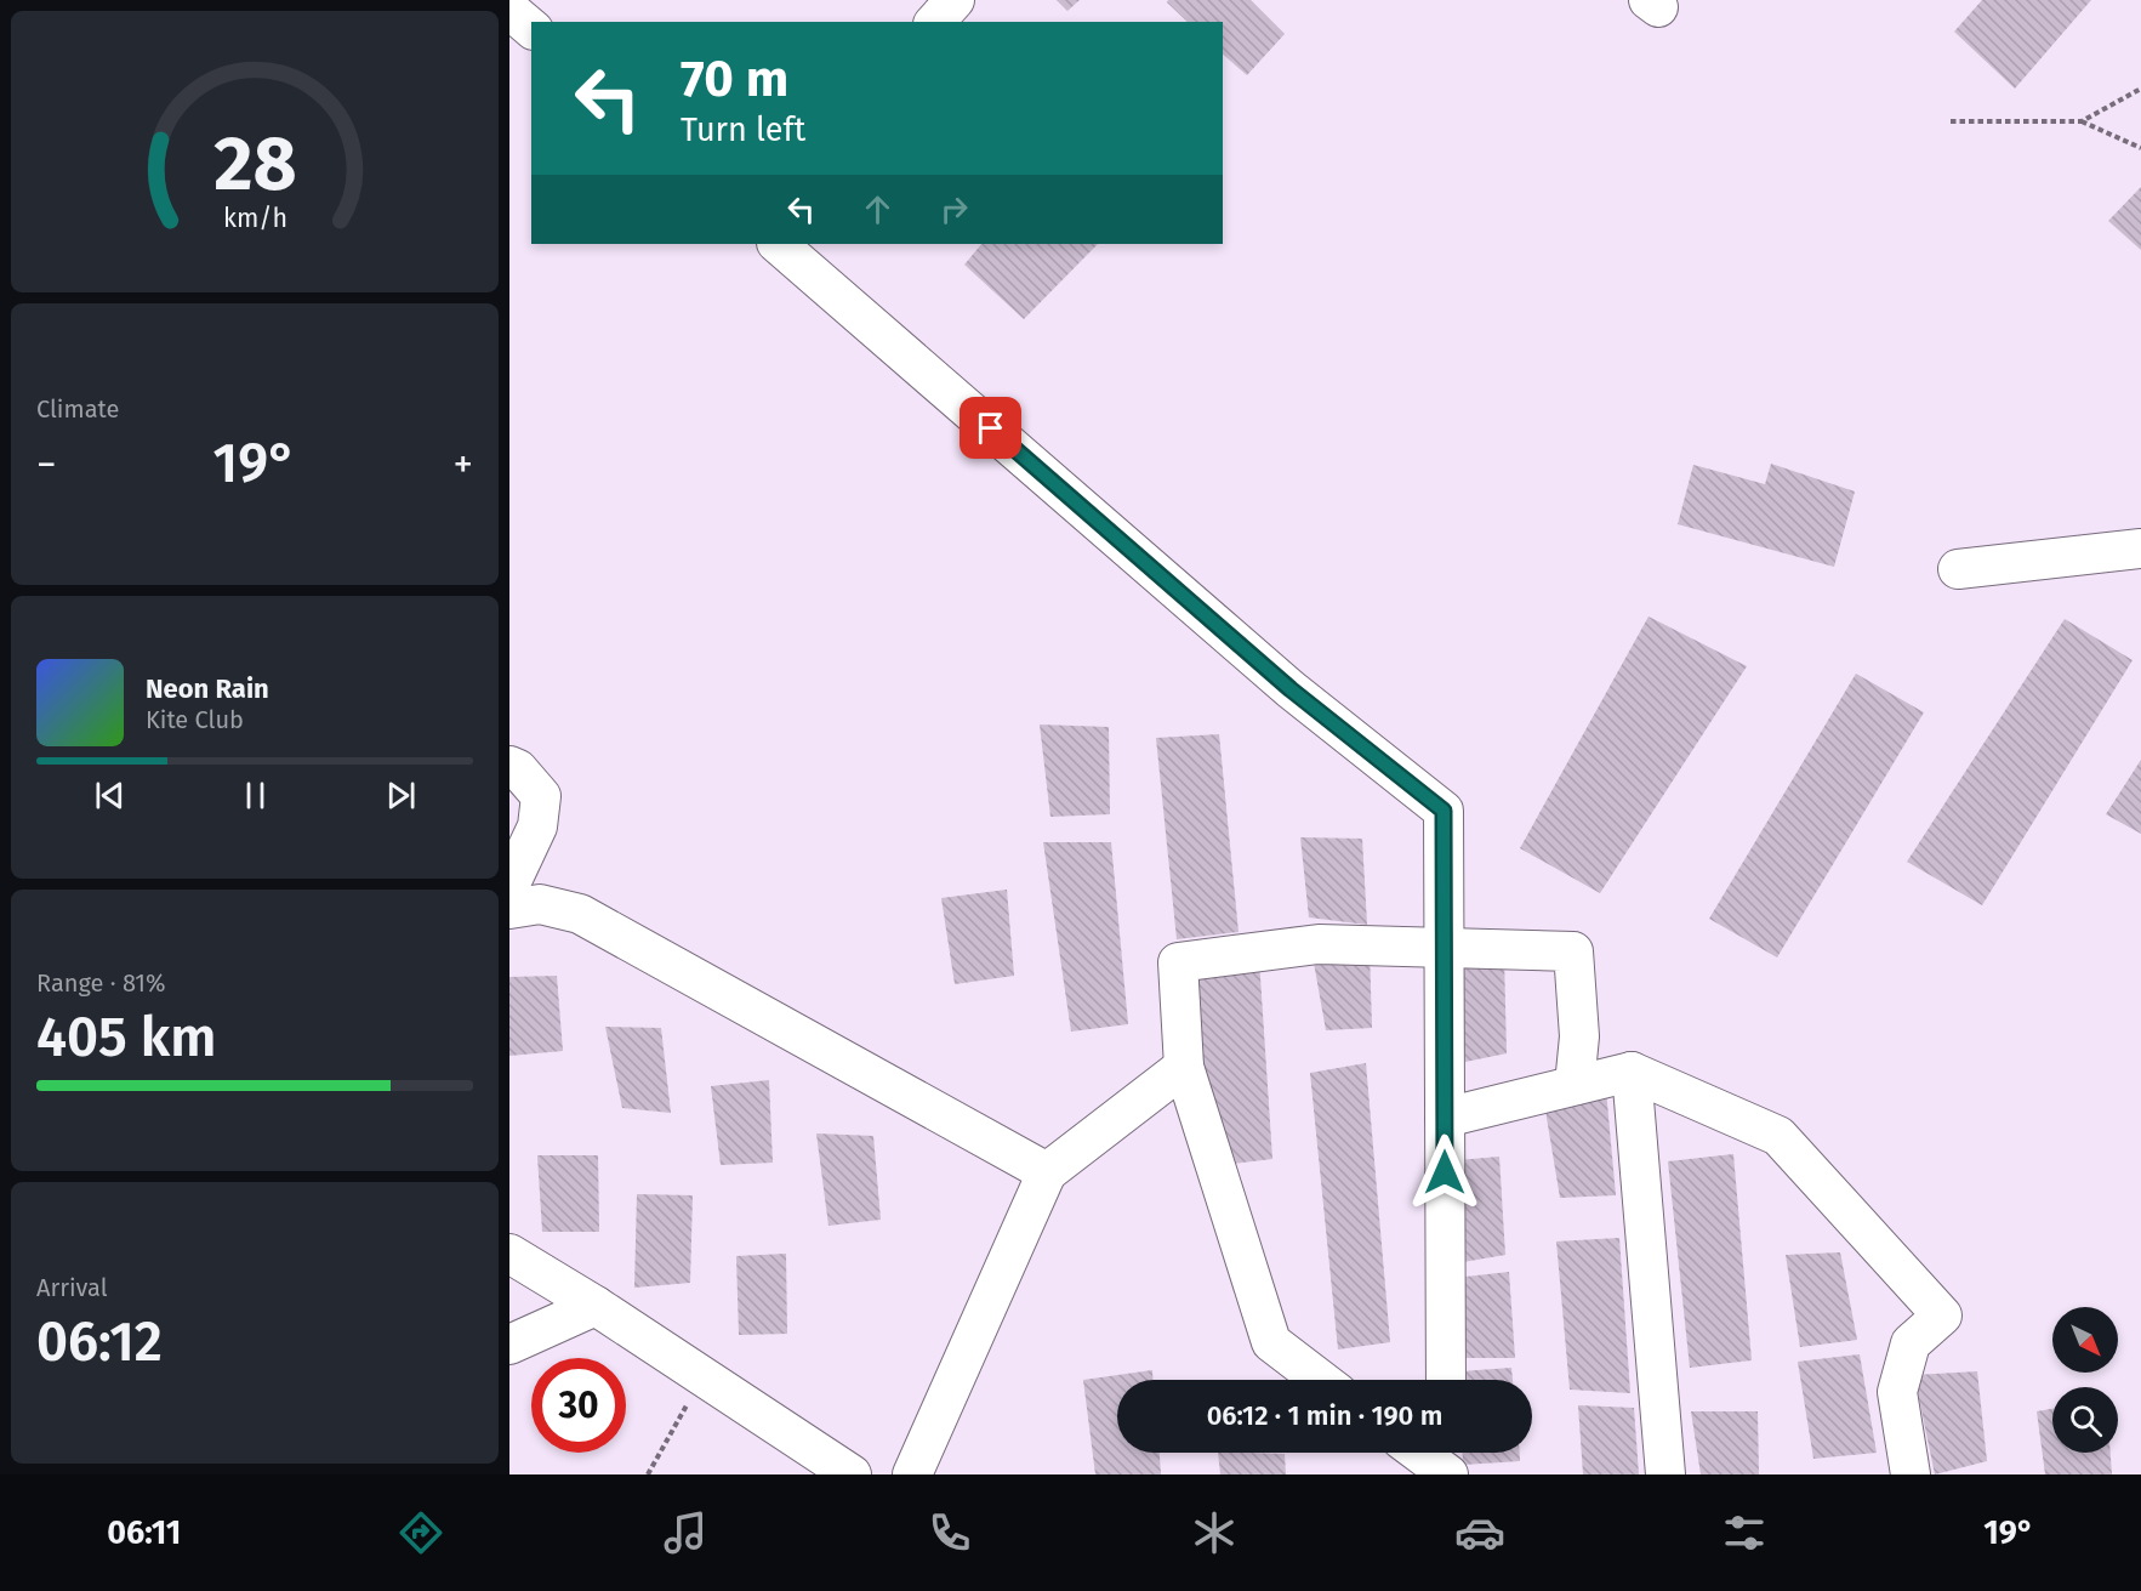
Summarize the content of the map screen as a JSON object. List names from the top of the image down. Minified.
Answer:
{"north":"bottom right","page":{"turn":["70 m","Turn left"],"tile":["Climate",["Range · 81%","405 km"],["Arrival","06:12"]],"heat":["−","19°","+"],"song":["Neon Rain","Kite Club"],"limit":"30","trip":"06:12 · 1 min · 190 m","tabs":["06:11","19°"],"gauge":["28","km/h"]}}
